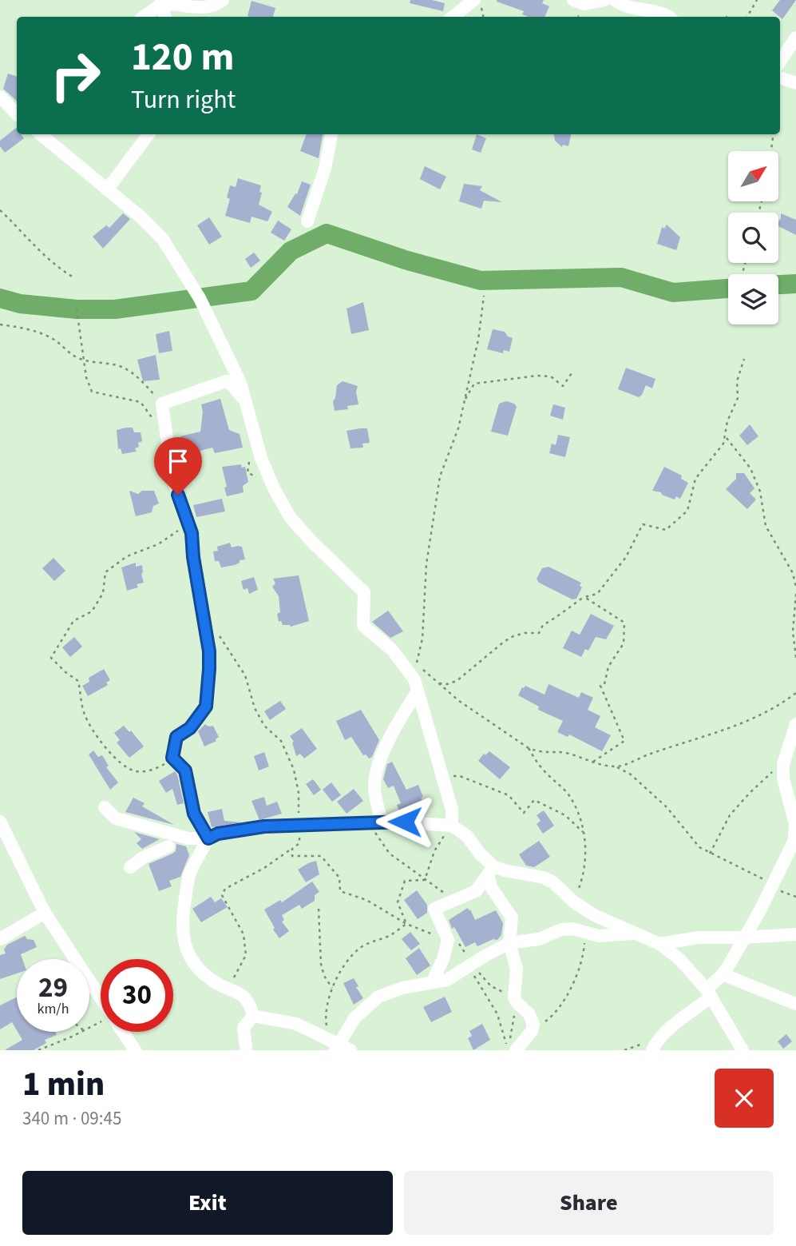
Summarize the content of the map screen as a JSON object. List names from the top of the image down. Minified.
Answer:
{"north":"top right","page":{"turn":["120 m","Turn right"],"speed":"29 km/h","limit":"30","heading":["1 min","340 m · 09:45"],"buttons":["Exit","Share"]}}
